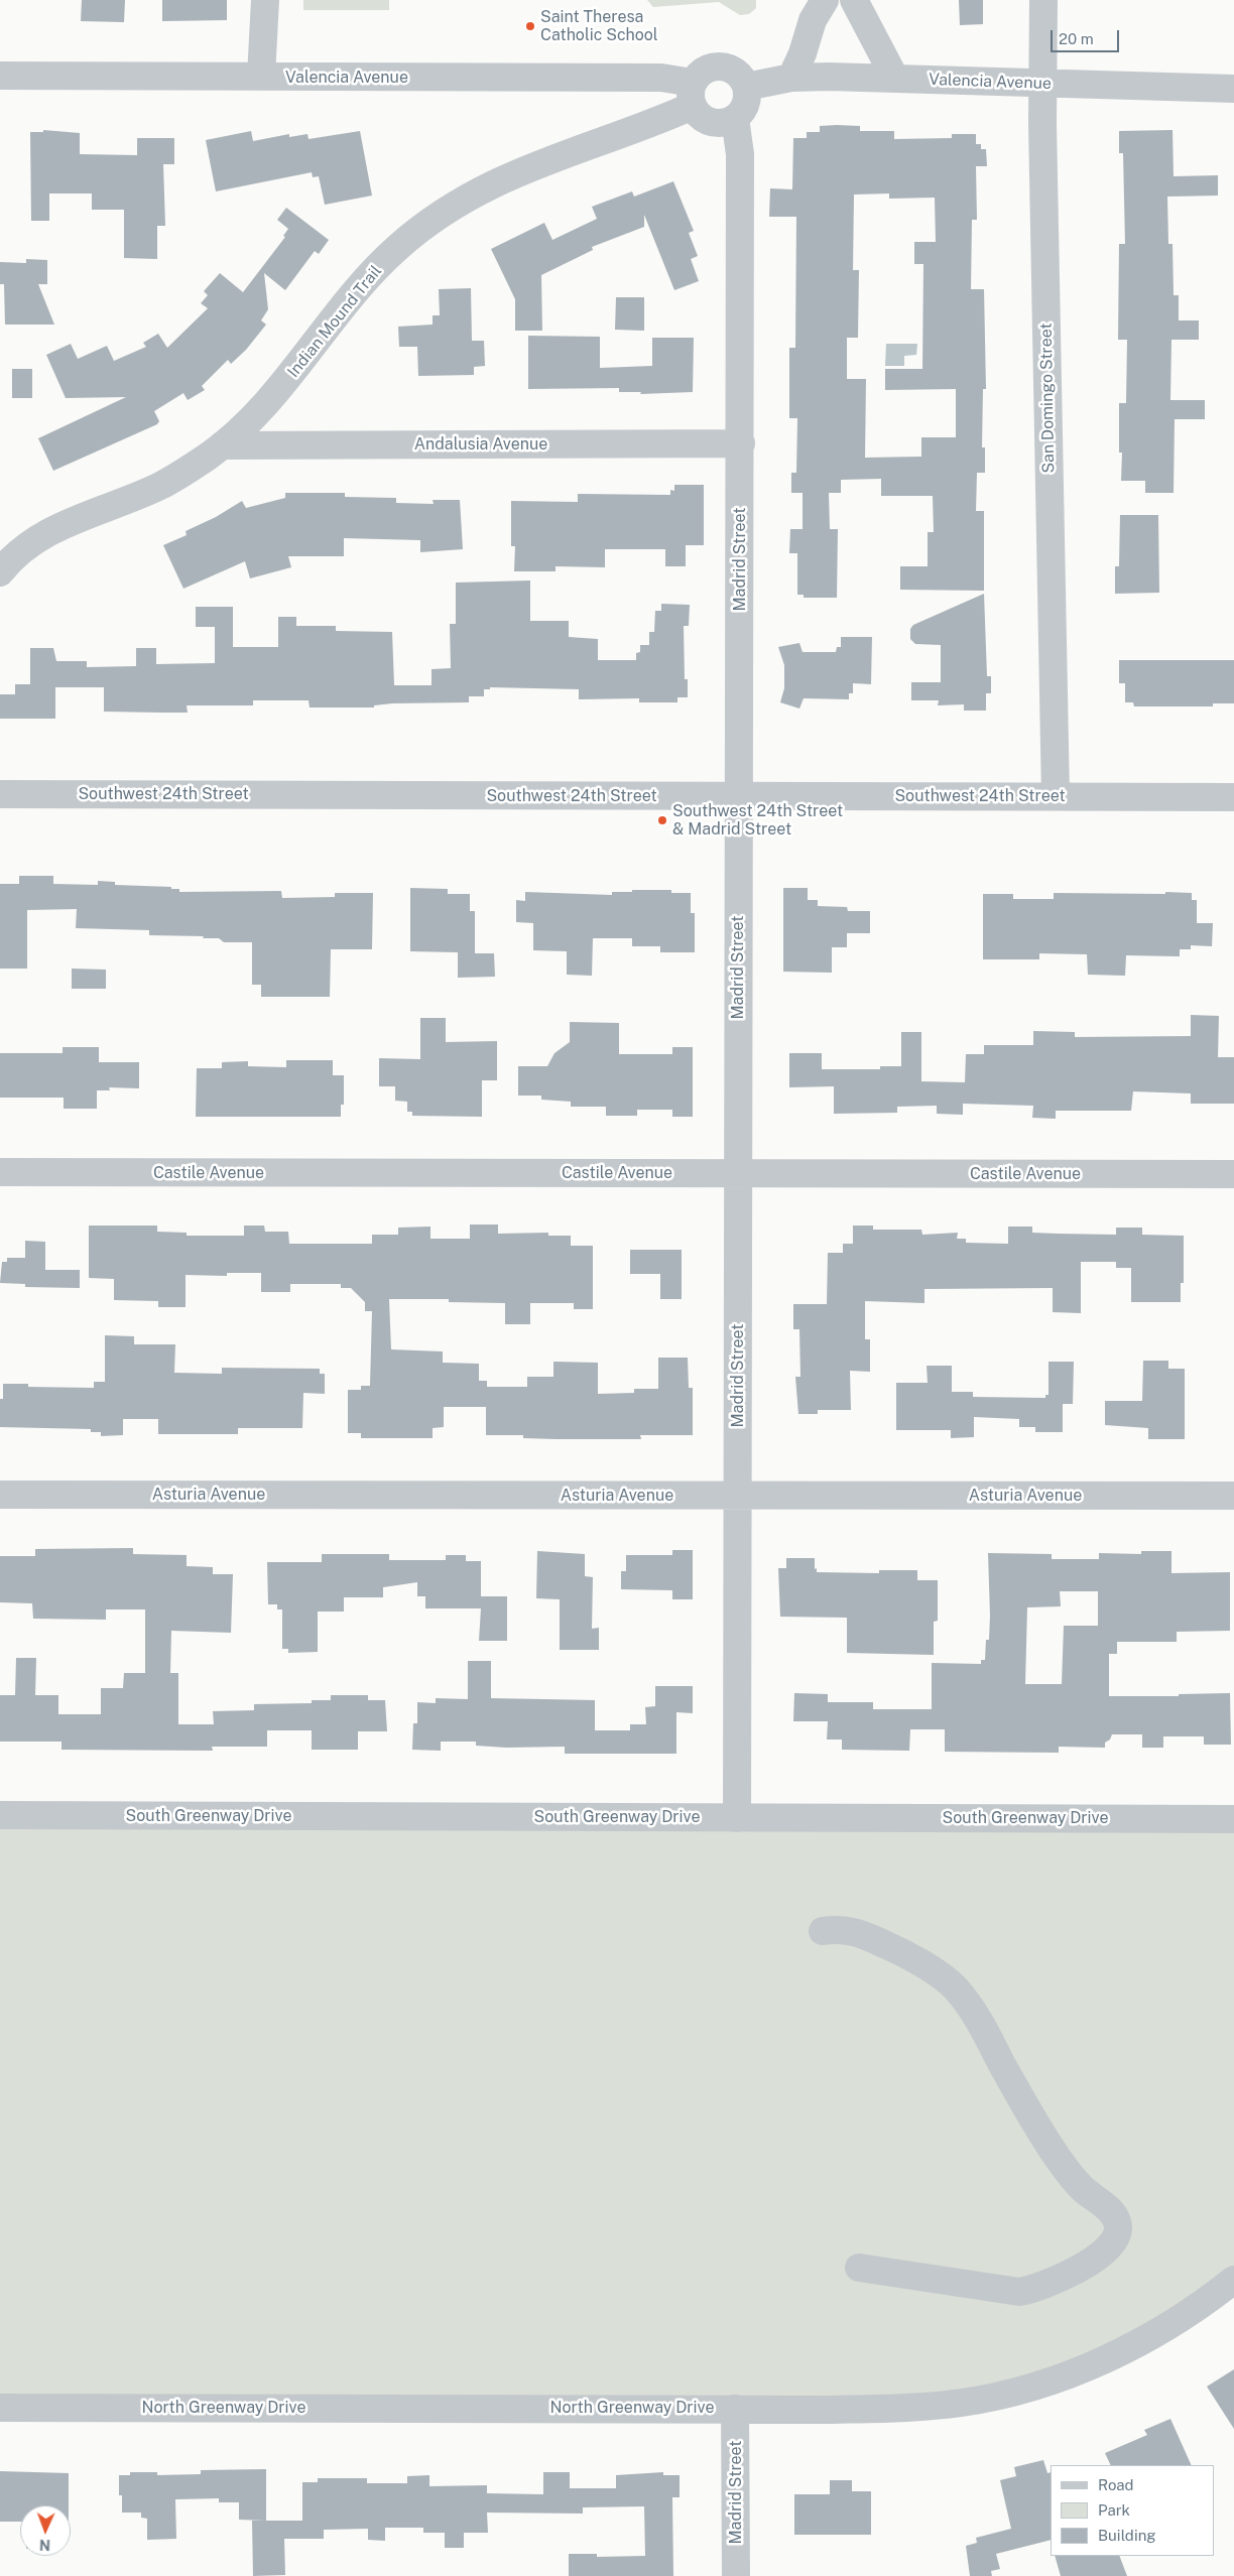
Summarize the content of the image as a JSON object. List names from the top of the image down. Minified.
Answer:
{"streets":{"street":["Valencia Avenue","Indian Mound Trail","San Domingo Street","Andalusia Avenue","Madrid Street","Southwest 24th Street","Castile Avenue","Asturia Avenue","South Greenway Drive","North Greenway Drive"]},"crossings":[["Valencia Avenue","Indian Mound Trail"],["Valencia Avenue","San Domingo Street"],["Valencia Avenue","Madrid Street"],["Indian Mound Trail","Andalusia Avenue"],["Indian Mound Trail","Madrid Street"],["San Domingo Street","Southwest 24th Street"],["Andalusia Avenue","Madrid Street"],["Madrid Street","Southwest 24th Street"],["Madrid Street","Castile Avenue"],["Madrid Street","Asturia Avenue"],["Madrid Street","South Greenway Drive"],["Madrid Street","North Greenway Drive"]],"places":["Saint Theresa Catholic School","Southwest 24th Street & Madrid Street"],"legend":["Road","Park","Building"],"scale_bar":"20 m","north":"bottom"}
